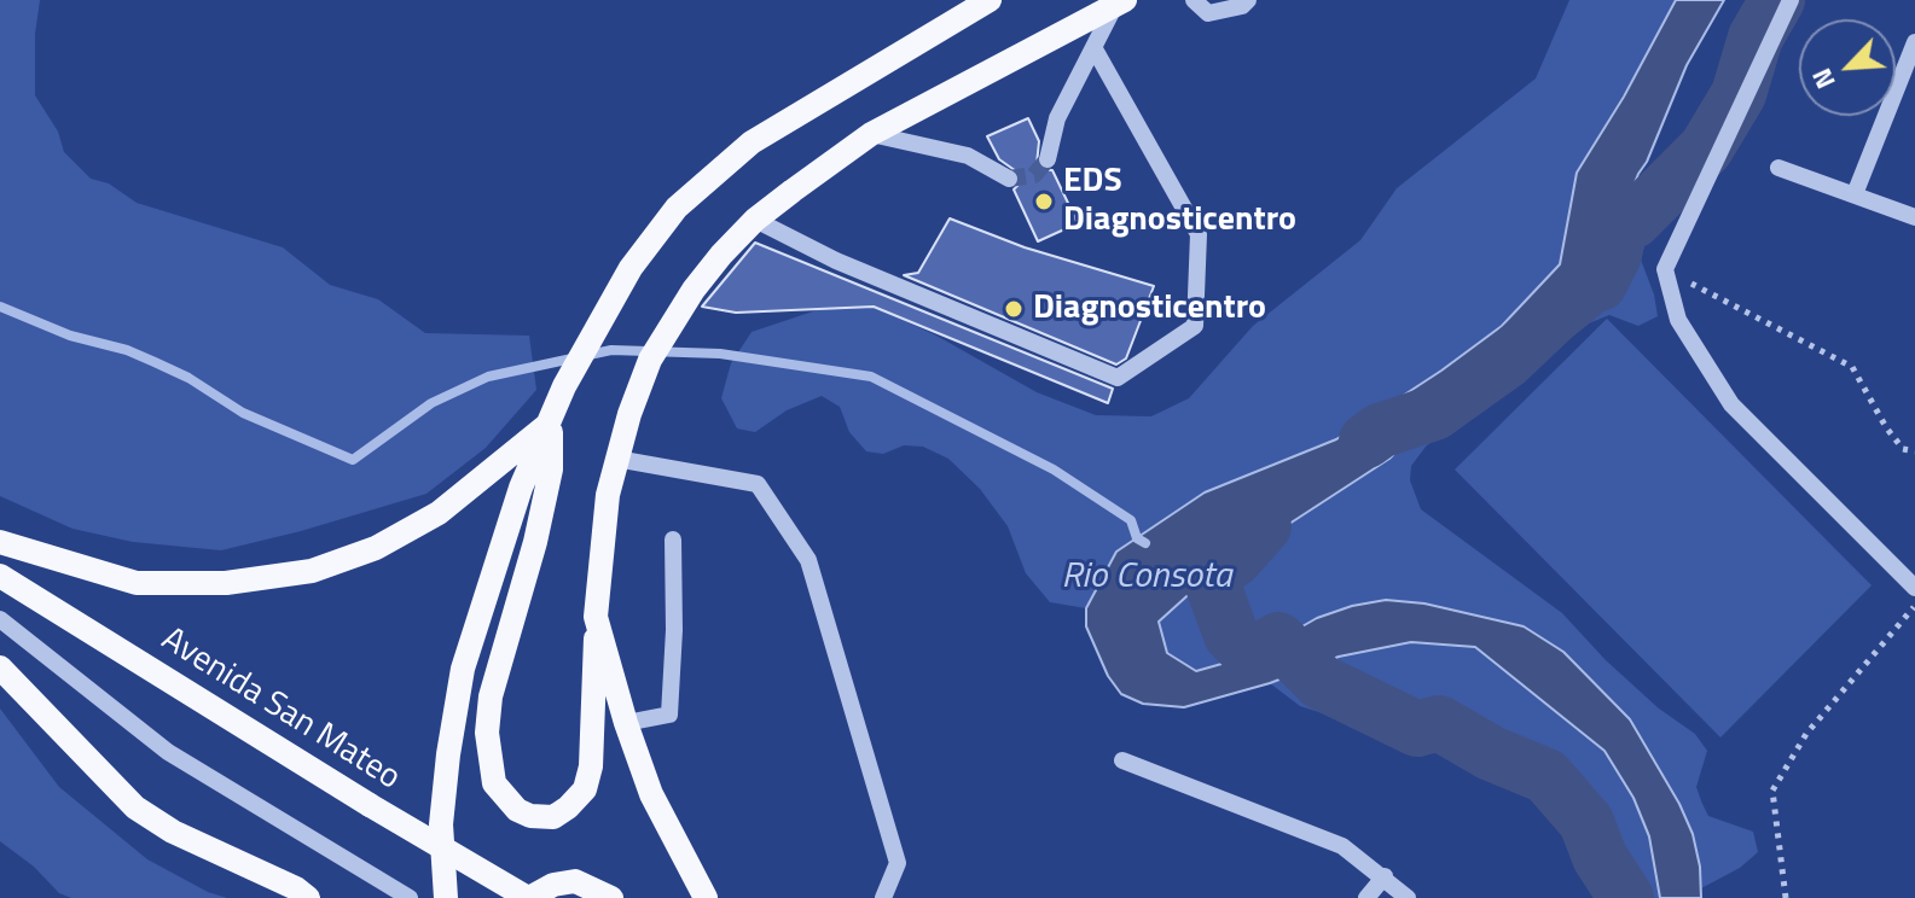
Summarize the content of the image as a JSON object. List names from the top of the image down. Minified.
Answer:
{"streets":{"main road":["Avenida San Mateo"]},"water":["Rio Consota"],"places":["EDS Diagnosticentro","Diagnosticentro"],"north":"bottom left"}
